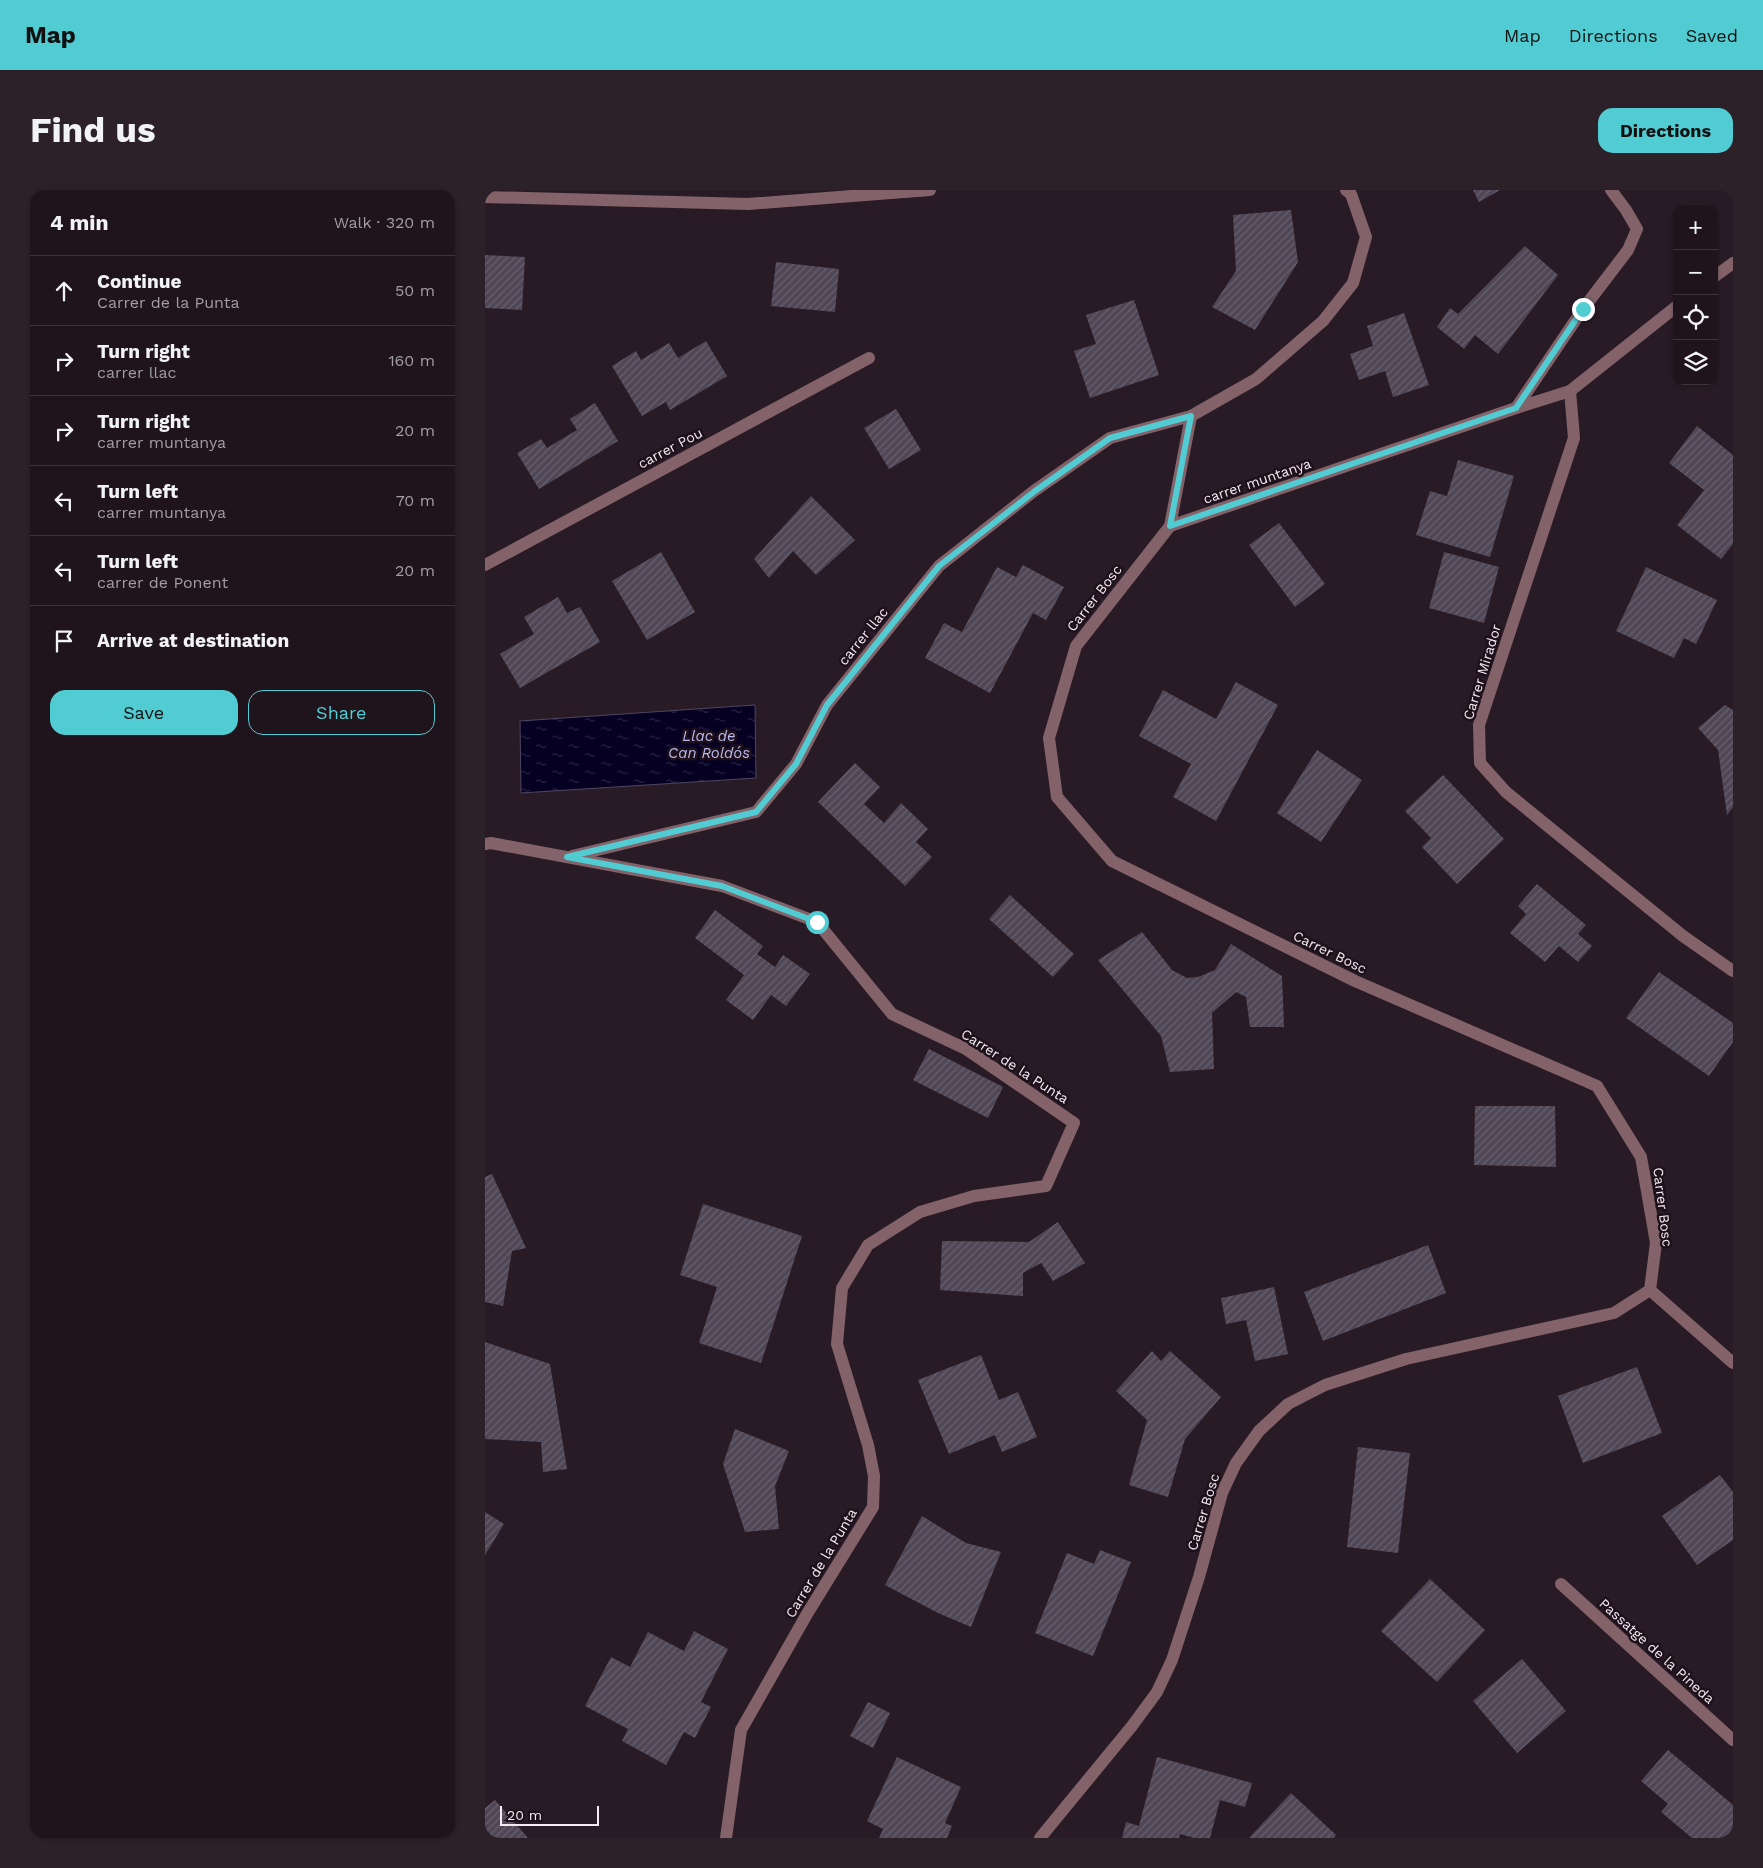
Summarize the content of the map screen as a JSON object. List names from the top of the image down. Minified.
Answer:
{"streets":{"street":["carrer Pou","carrer muntanya","Carrer Bosc","carrer llac","Carrer Mirador","Carrer de la Punta","Passatge de la Pineda"]},"crossings":[["carrer muntanya","Carrer Bosc"],["carrer muntanya","Carrer Mirador"],["carrer llac","Carrer de la Punta"]],"water":["Llac de Can Roldós"],"scale_bar":"20 m","page":{"header":"Map","nav":["Map","Directions","Saved"],"buttons":["Directions",["Save","Share"]],"title":"Find us","heading":["4 min","Walk · 320 m"],"map_buttons":["+","−"],"list":[["Continue","Carrer de la Punta","50 m"],["Turn right","carrer llac","160 m"],["Turn right","carrer muntanya","20 m"],["Turn left","carrer muntanya","70 m"],["Turn left","carrer de Ponent","20 m"],"Arrive at destination"],"scale":"20 m"}}
